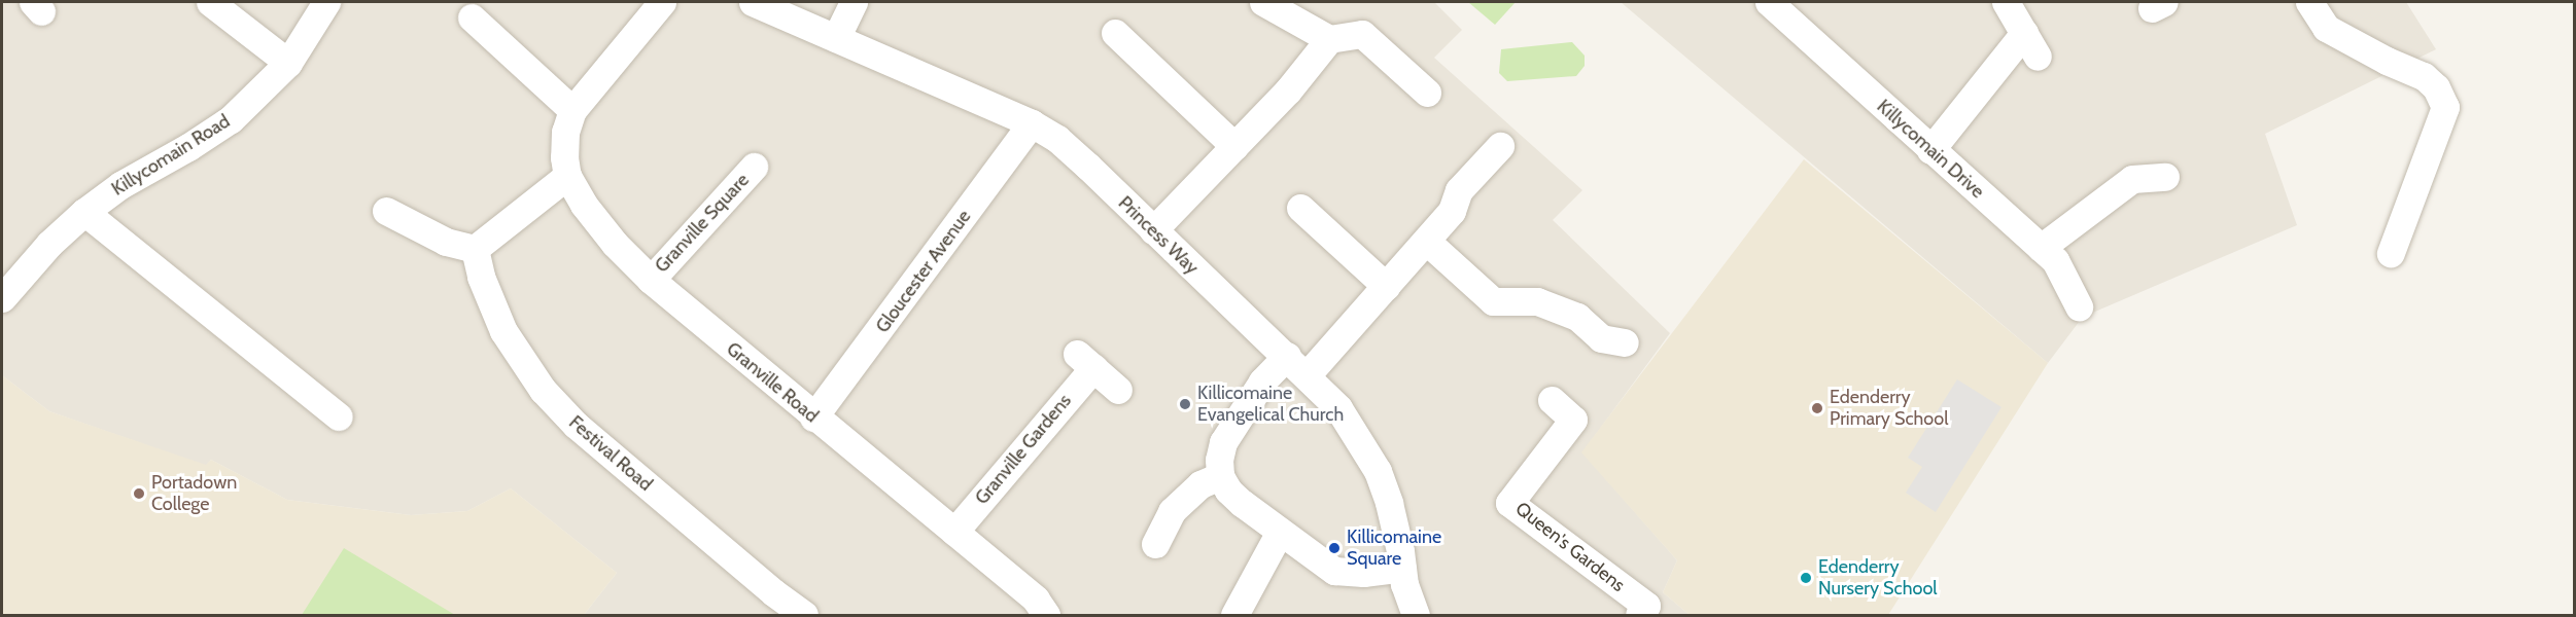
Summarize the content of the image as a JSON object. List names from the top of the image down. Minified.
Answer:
{"streets":{"street":["Killycomain Drive","Killycomain Road","Granville Square","Princess Way","Gloucester Avenue","Granville Road","Granville Gardens","Festival Road","Queen's Gardens"]},"crossings":[["Granville Square","Granville Road"],["Princess Way","Gloucester Avenue"],["Gloucester Avenue","Granville Road"],["Granville Road","Granville Gardens"]],"places":["Killicomaine Evangelical Church","Edenderry Primary School","Portadown College","Killicomaine Square","Edenderry Nursery School"]}
